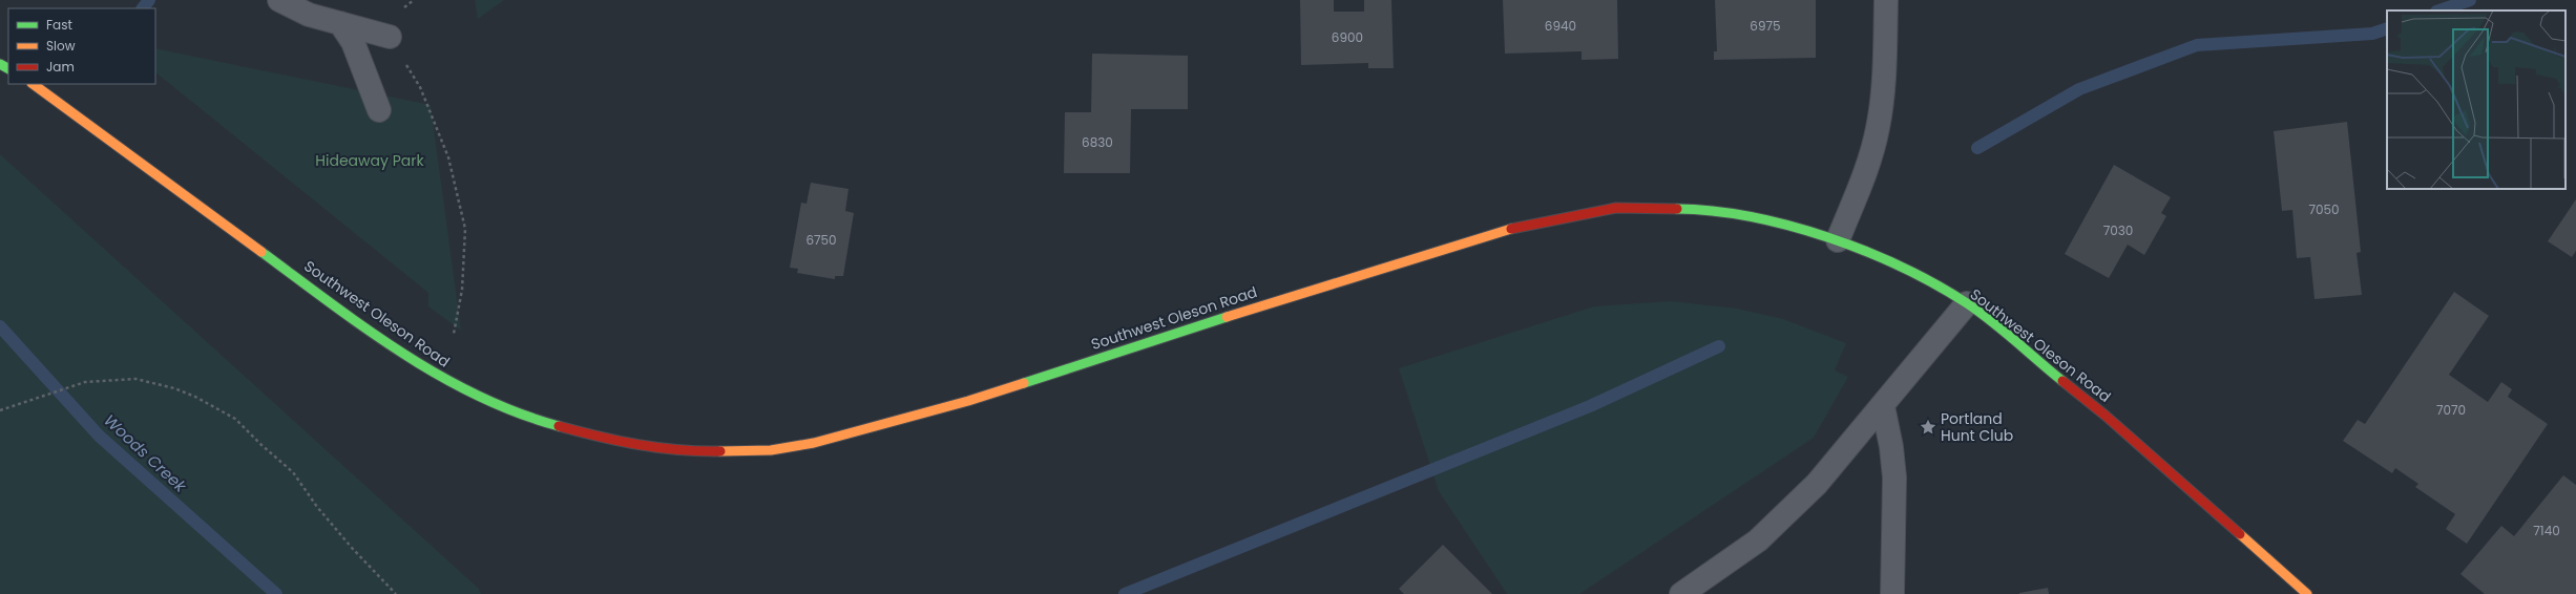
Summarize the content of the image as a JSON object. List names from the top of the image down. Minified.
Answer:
{"streets":{"main road":["Southwest Oleson Road"]},"water":["Woods Creek"],"parks":["Hideaway Park"],"places":{"place":["Portland Hunt Club"]},"house_numbers":["6940","6975","6900","6830","7050","7030","6750","7070","7140"],"legend":["Fast","Slow","Jam"]}
